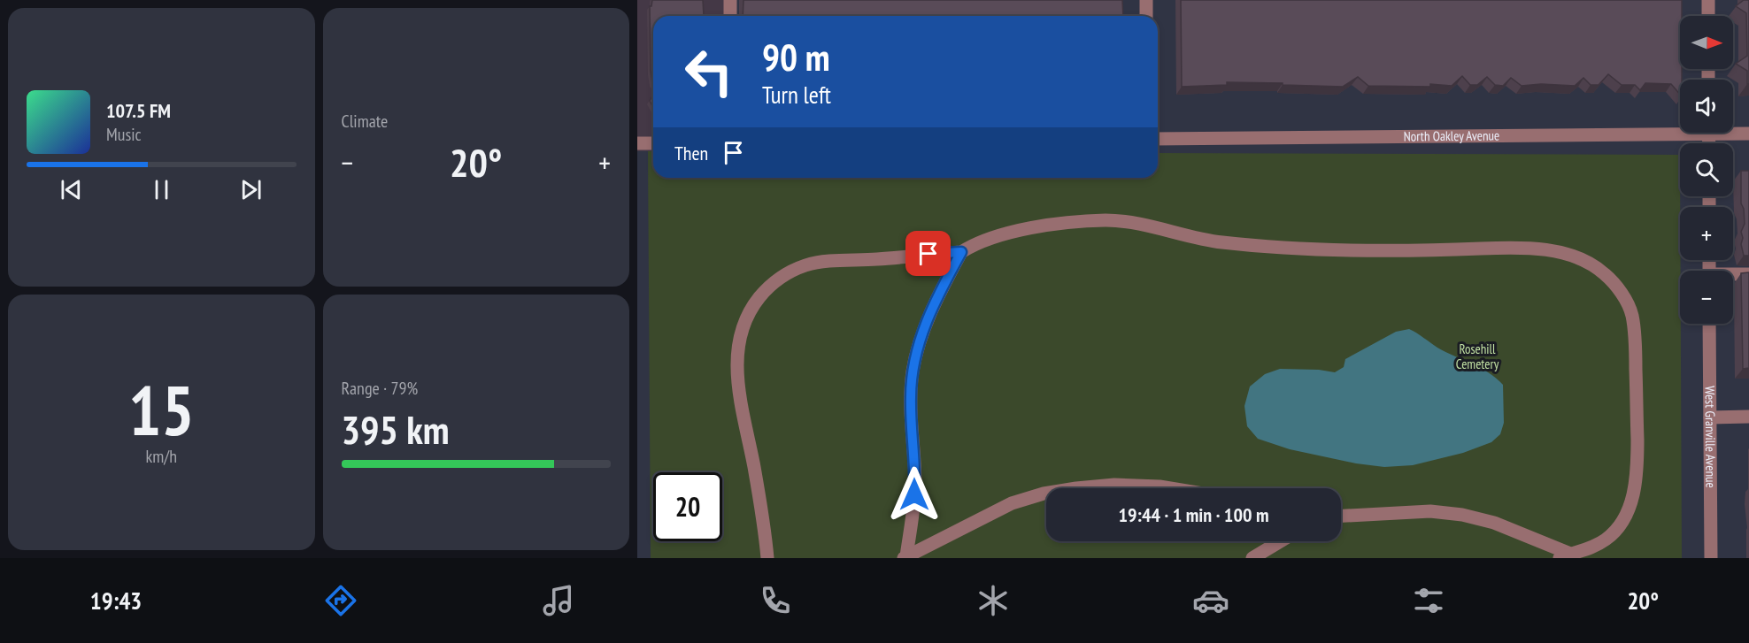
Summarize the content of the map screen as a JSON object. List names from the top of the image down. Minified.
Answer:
{"streets":{"street":["North Oakley Avenue","West Granville Avenue"]},"parks":["Rosehill Cemetery"],"north":"right","page":{"tile":["Climate",["15","km/h"],["Range · 79%","395 km"]],"map_buttons":["+","−"],"turn":["90 m","Turn left"],"song":["107.5 FM","Music"],"then":"Then","heat":["−","20°","+"],"limit":"20","trip":"19:44 · 1 min · 100 m","tabs":["19:43","20°"]}}
